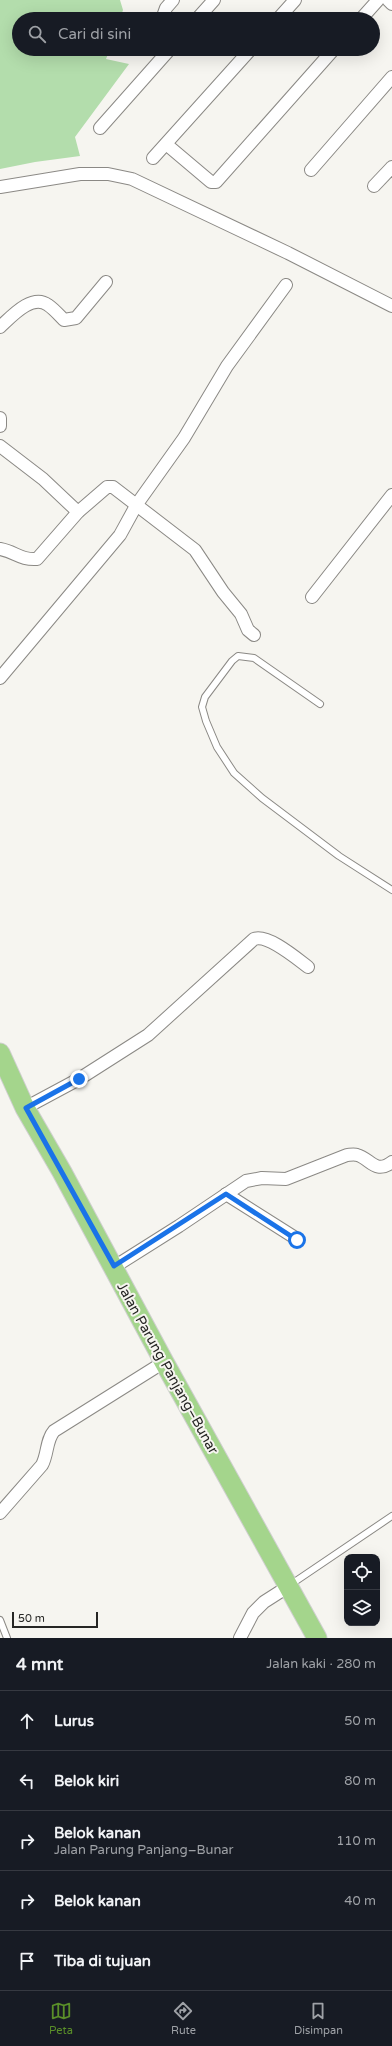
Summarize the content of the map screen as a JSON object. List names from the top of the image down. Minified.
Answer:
{"streets":{"main road":["Jalan Parung Panjang–Bunar"]},"scale_bar":"50 m","page":{"search":"Cari di sini","scale":"50 m","heading":["4 mnt","Jalan kaki · 280 m"],"list":[["Lurus","50 m"],["Belok kiri","80 m"],["Belok kanan","Jalan Parung Panjang–Bunar","110 m"],["Belok kanan","40 m"],"Tiba di tujuan"],"nav":["Peta","Rute","Disimpan"]}}
